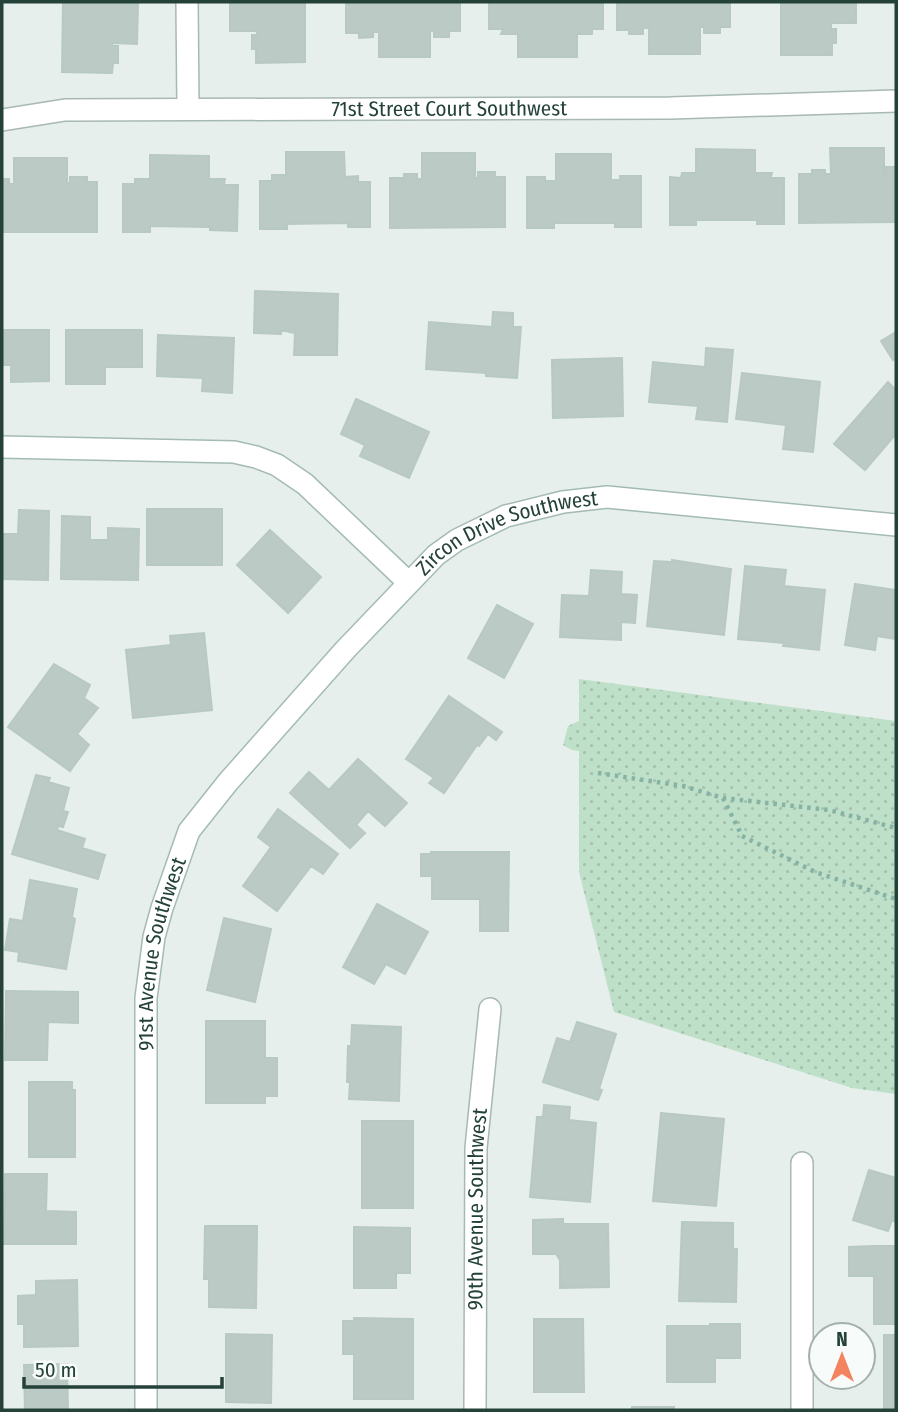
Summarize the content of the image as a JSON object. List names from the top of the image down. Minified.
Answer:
{"streets":{"street":["71st Street Court Southwest","Zircon Drive Southwest","91st Avenue Southwest","90th Avenue Southwest"]},"crossings":[["Zircon Drive Southwest","91st Avenue Southwest"]],"scale_bar":"50 m","north":"top"}
